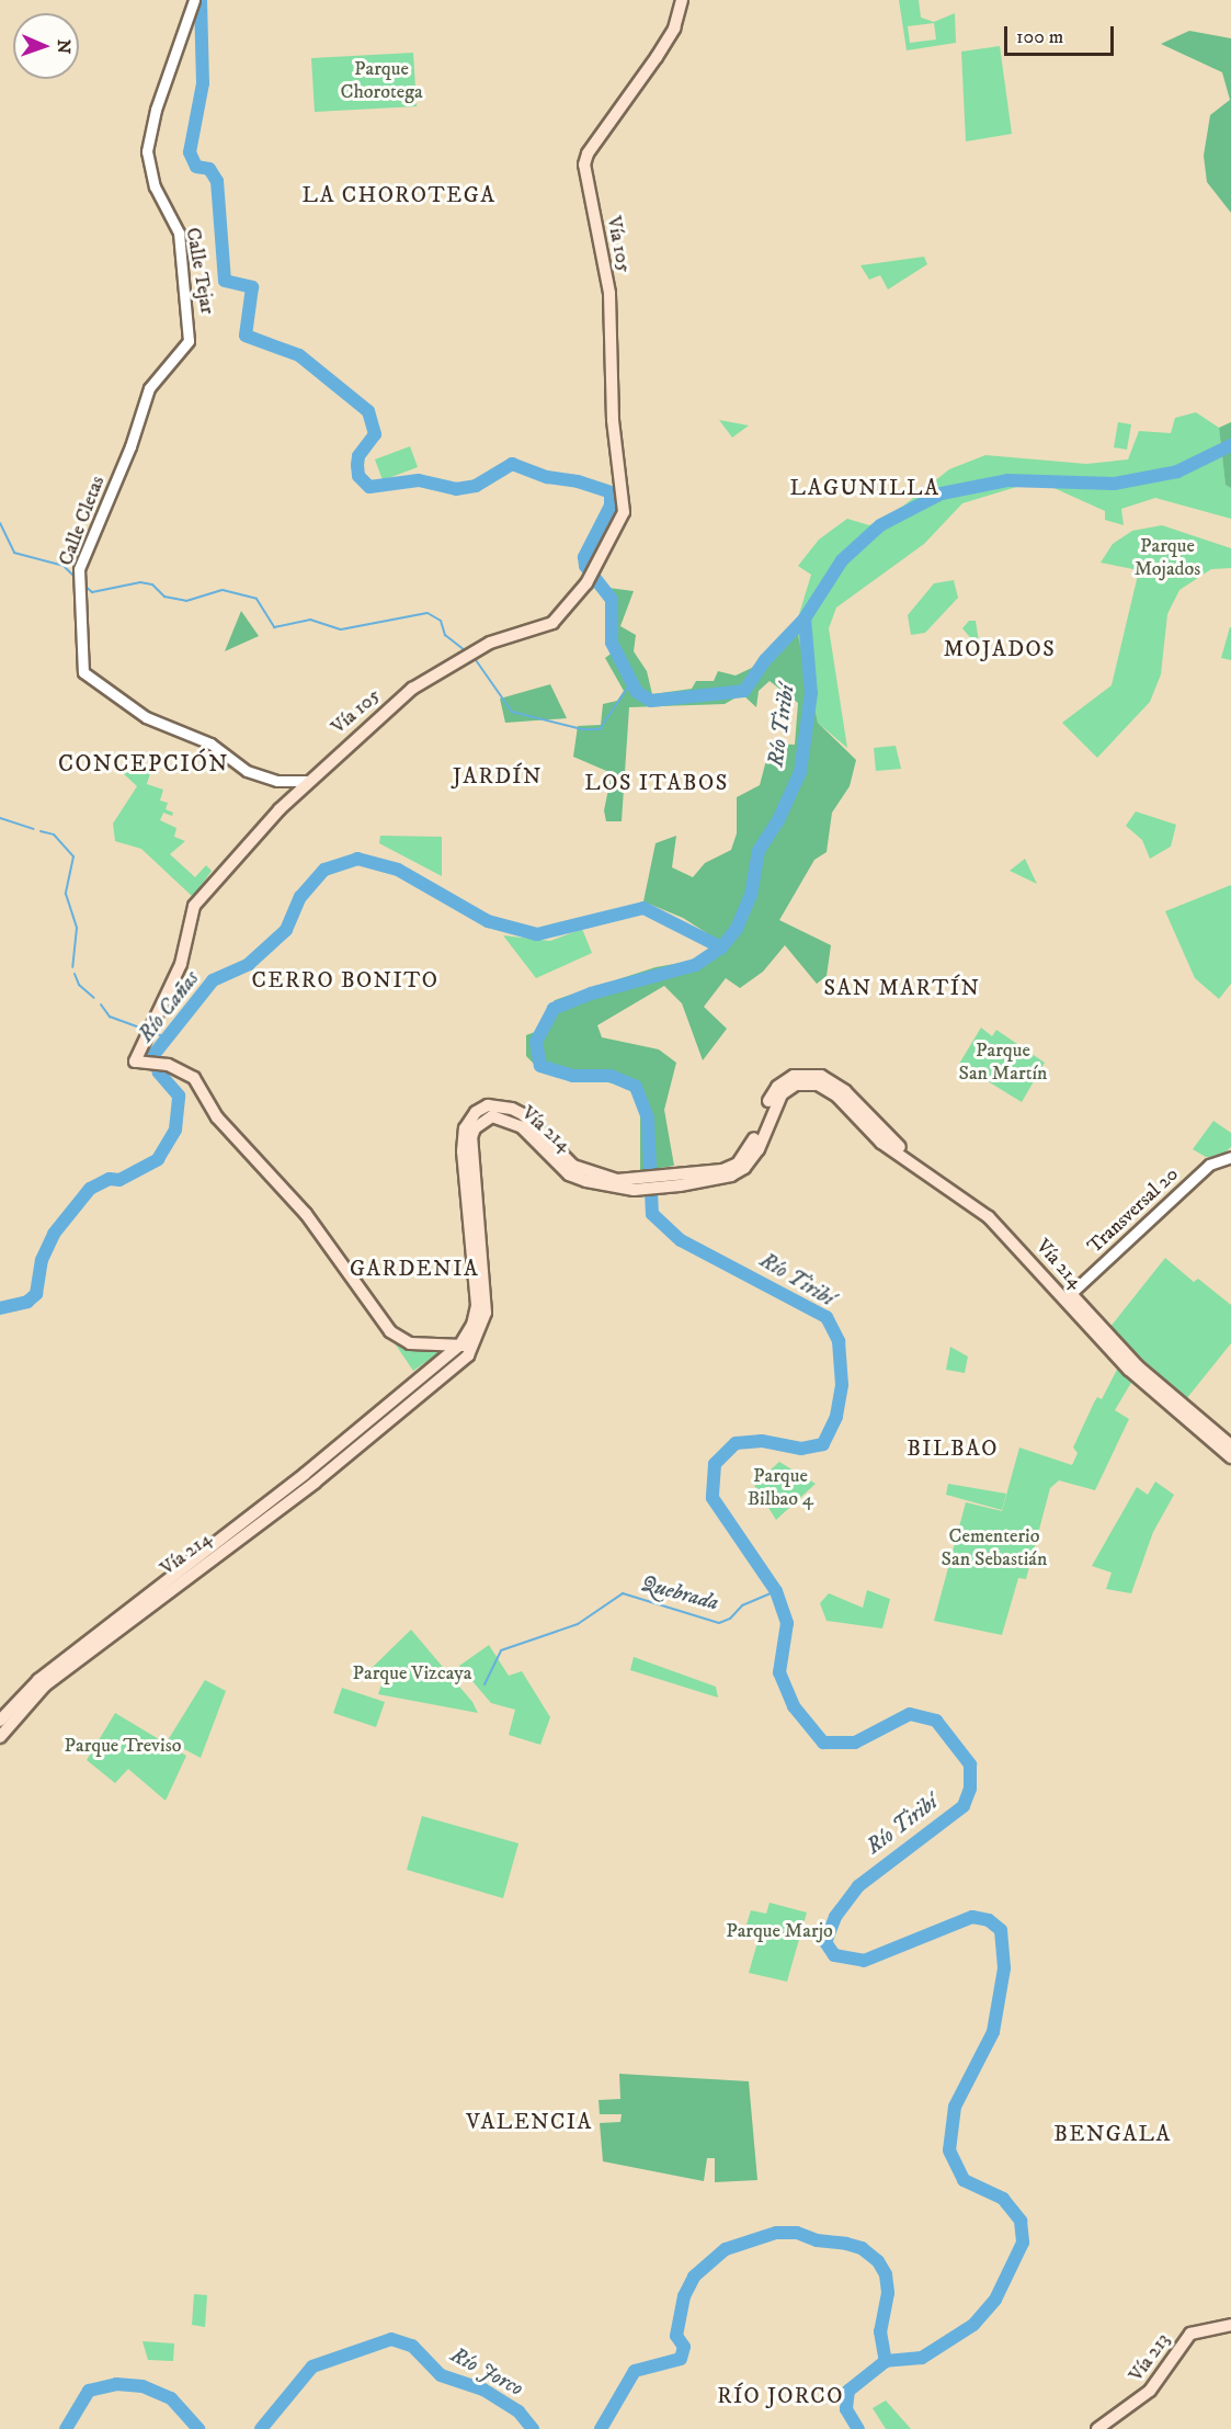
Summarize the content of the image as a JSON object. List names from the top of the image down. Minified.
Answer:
{"streets":{"main road":["Vía 105","Vía 214","Vía 213"],"street":["Calle Tejar","Calle Cletas","Transversal 20"]},"crossings":[["Vía 105","Calle Cletas"],["Vía 105","Vía 214"],["Calle Tejar","Calle Cletas"],["Vía 214","Transversal 20"]],"districts":["LA CHOROTEGA","LAGUNILLA","MOJADOS","CONCEPCIÓN","JARDÍN","LOS ITABOS","CERRO BONITO","SAN MARTÍN","GARDENIA","BILBAO","VALENCIA","BENGALA","RÍO JORCO"],"water":["Río Tiribí","Río Cañas","Quebrada","Río Jorco"],"parks":["Parque Chorotega","Parque Mojados","Parque San Martín","Parque Bilbao 4","Cementerio San Sebastián","Parque Vizcaya","Parque Treviso","Parque Marjo"],"scale_bar":"100 m","north":"right"}
